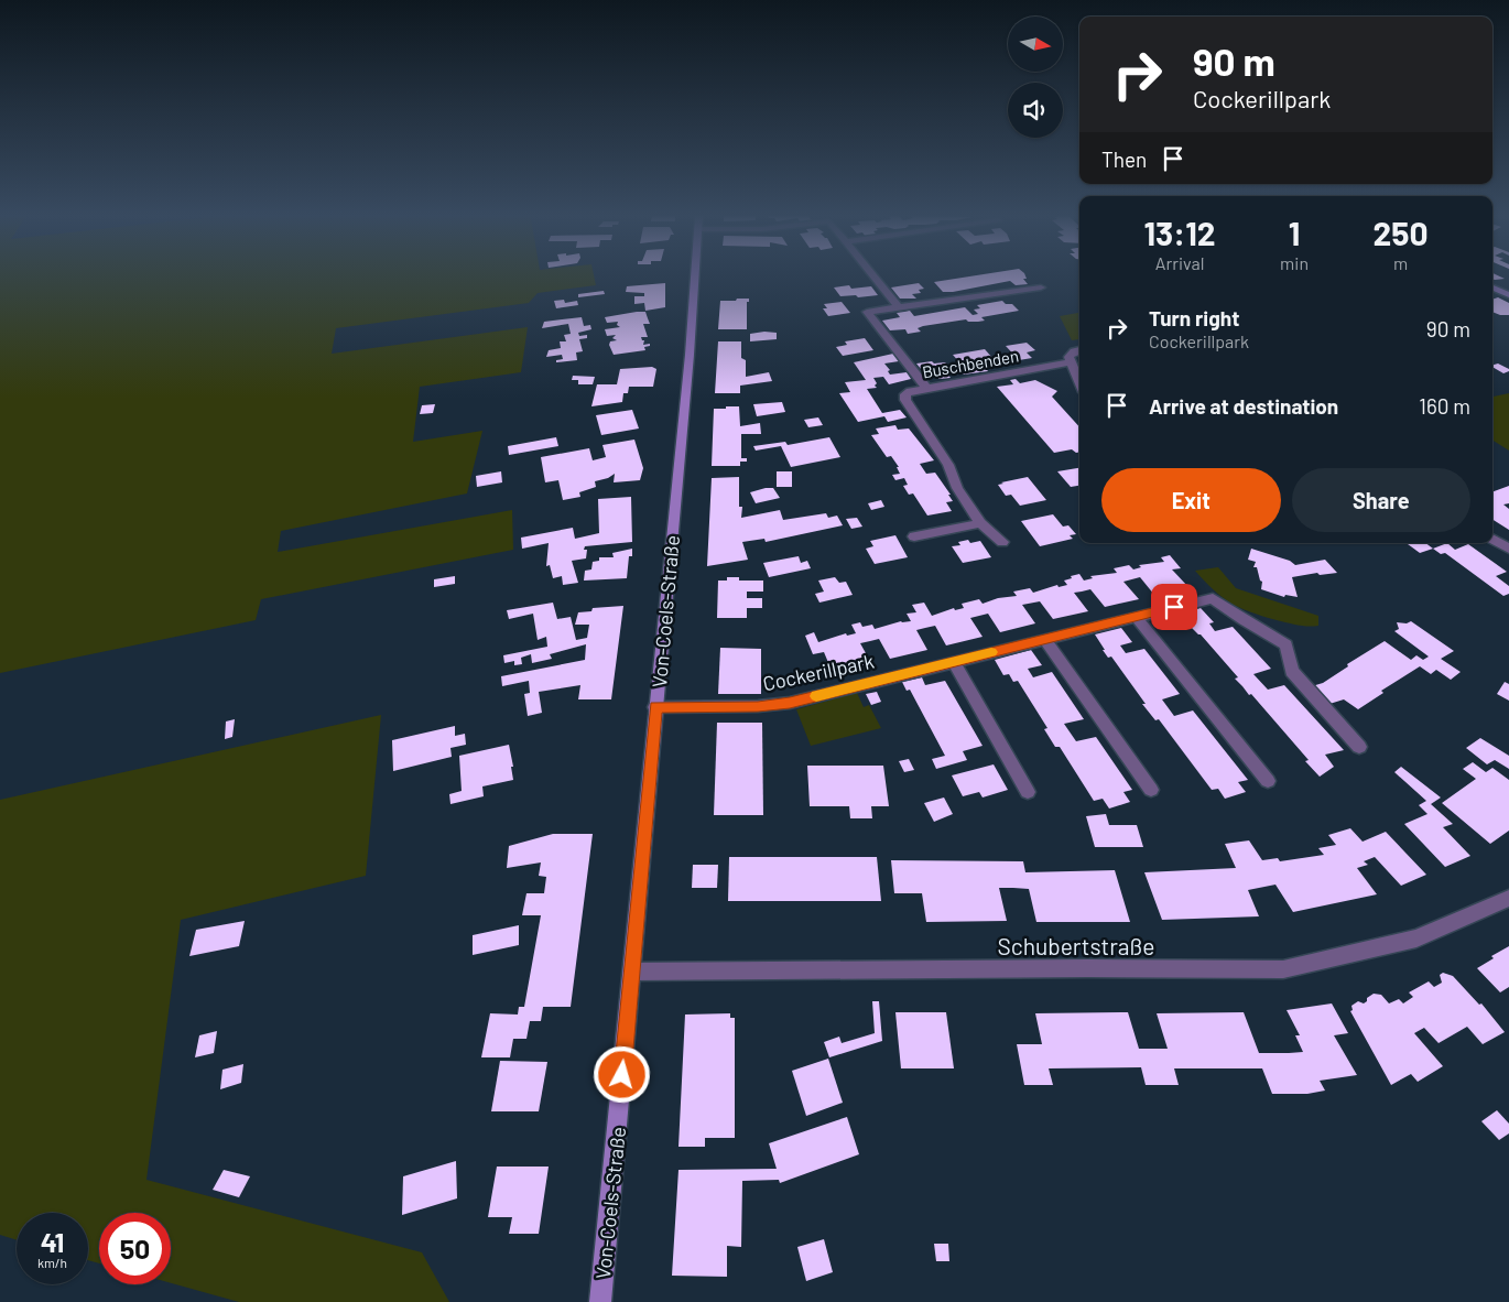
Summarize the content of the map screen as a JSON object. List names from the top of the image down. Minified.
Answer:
{"streets":{"main road":["Von-Coels-Straße"],"street":["Buschbenden","Cockerillpark","Schubertstraße"]},"crossings":[["Von-Coels-Straße","Cockerillpark"],["Von-Coels-Straße","Schubertstraße"]],"north":"right","page":{"turn":["90 m","Cockerillpark"],"then":"Then","eta":["13:12","Arrival","1","min","250","m"],"list":[{"name":"Turn right","note":"Cockerillpark","value":"90 m"},{"name":"Arrive at destination","value":"160 m"}],"buttons":["Exit","Share"],"speed":"41 km/h","limit":"50"}}
